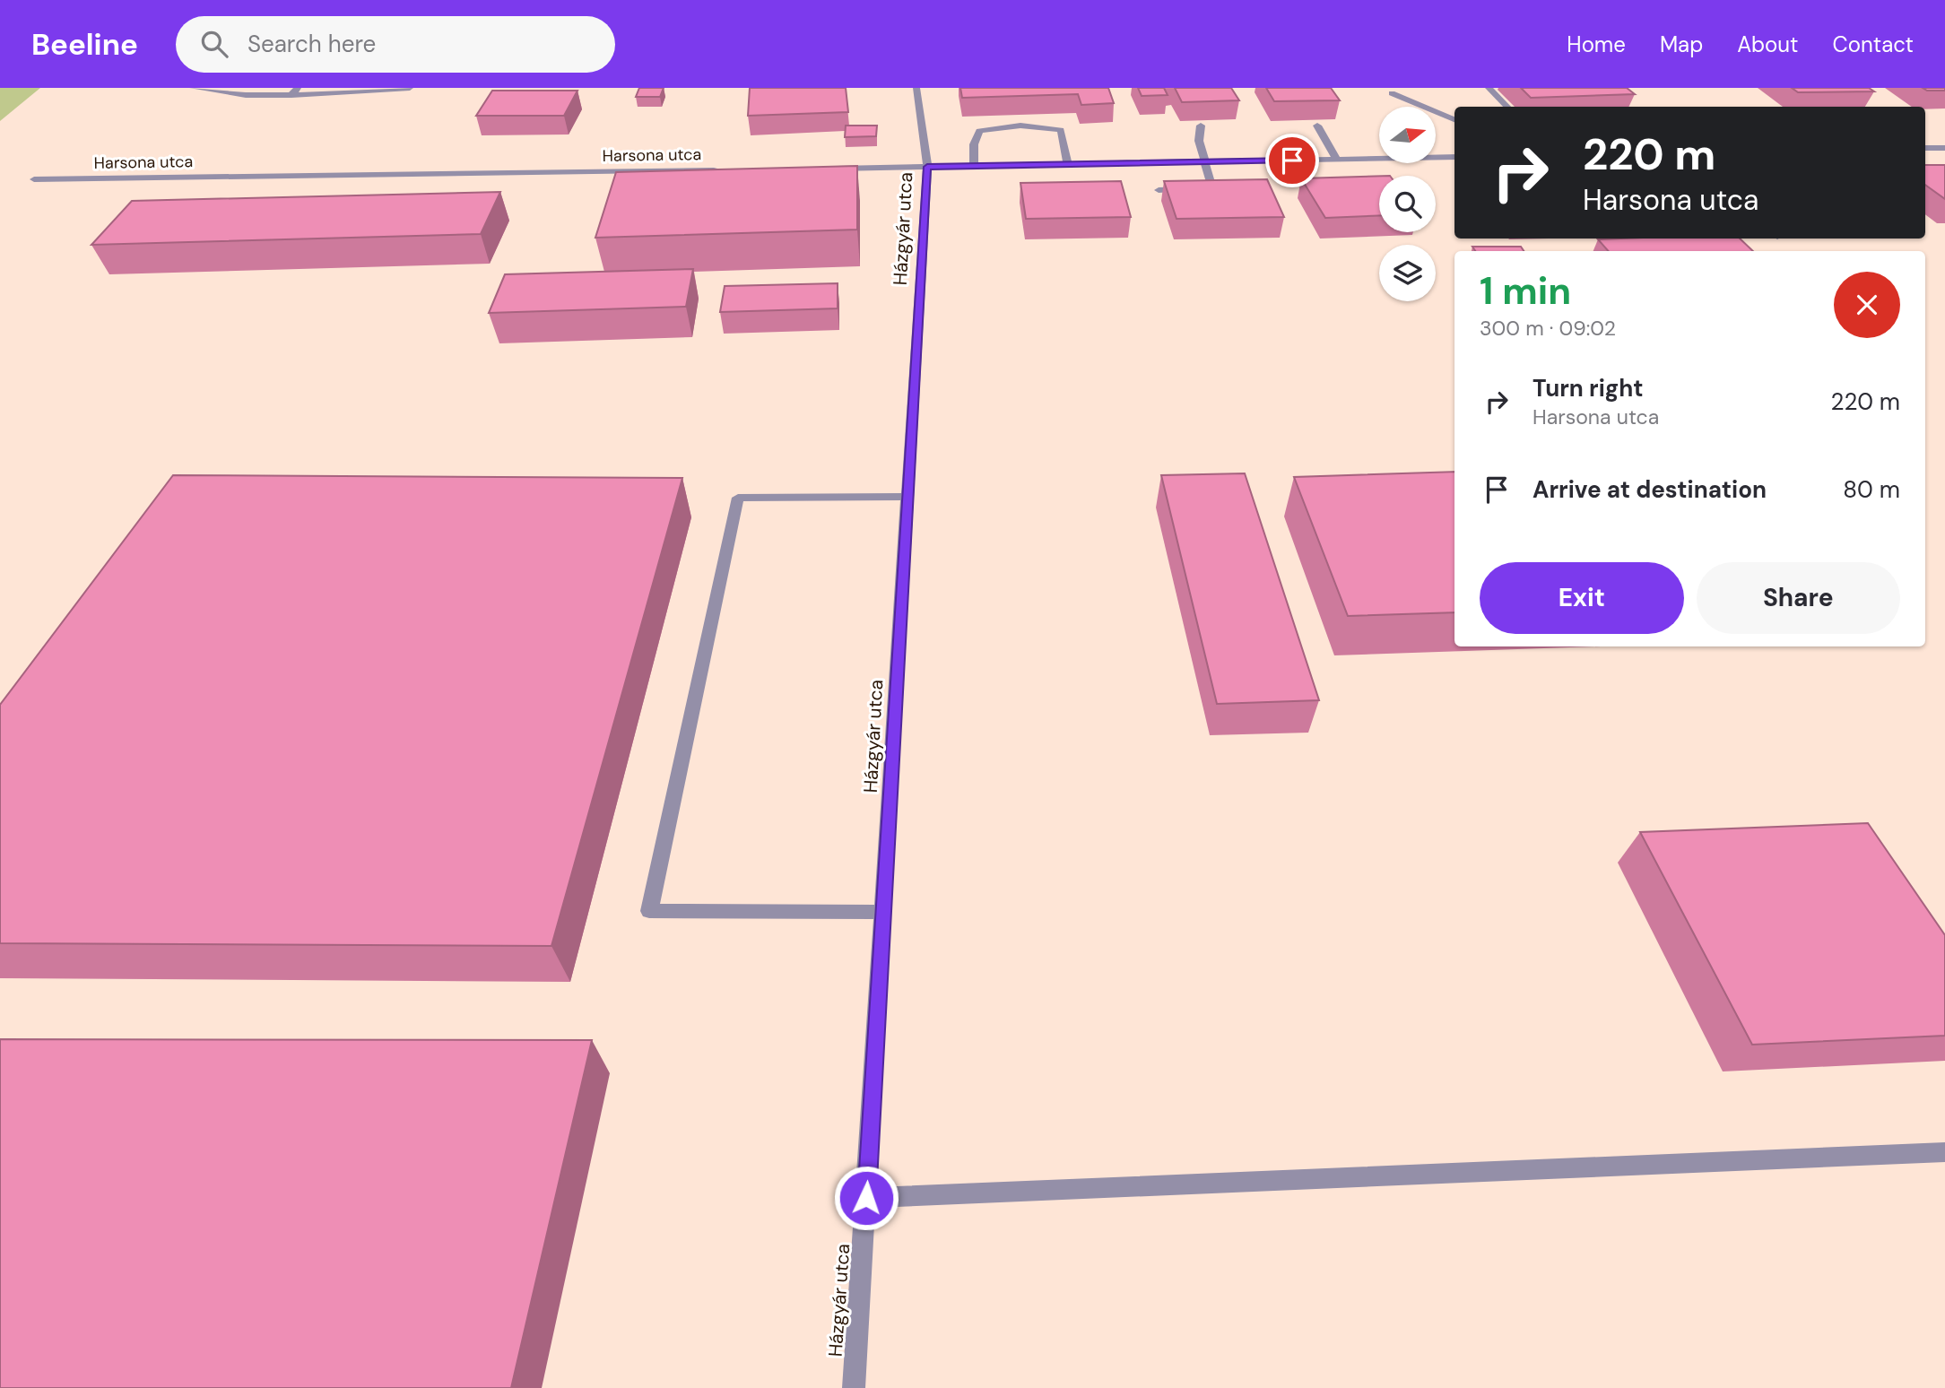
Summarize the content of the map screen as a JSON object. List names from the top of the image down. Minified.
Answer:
{"streets":{"street":["Harsona utca","Házgyár utca"]},"north":"right","page":{"header":"Beeline","search":"Search here","nav":["Home","Map","About","Contact"],"turn":["220 m","Harsona utca"],"heading":["1 min","300 m · 09:02"],"list":[{"name":"Turn right","note":"Harsona utca","value":"220 m"},{"name":"Arrive at destination","value":"80 m"}],"buttons":["Exit","Share"]}}
